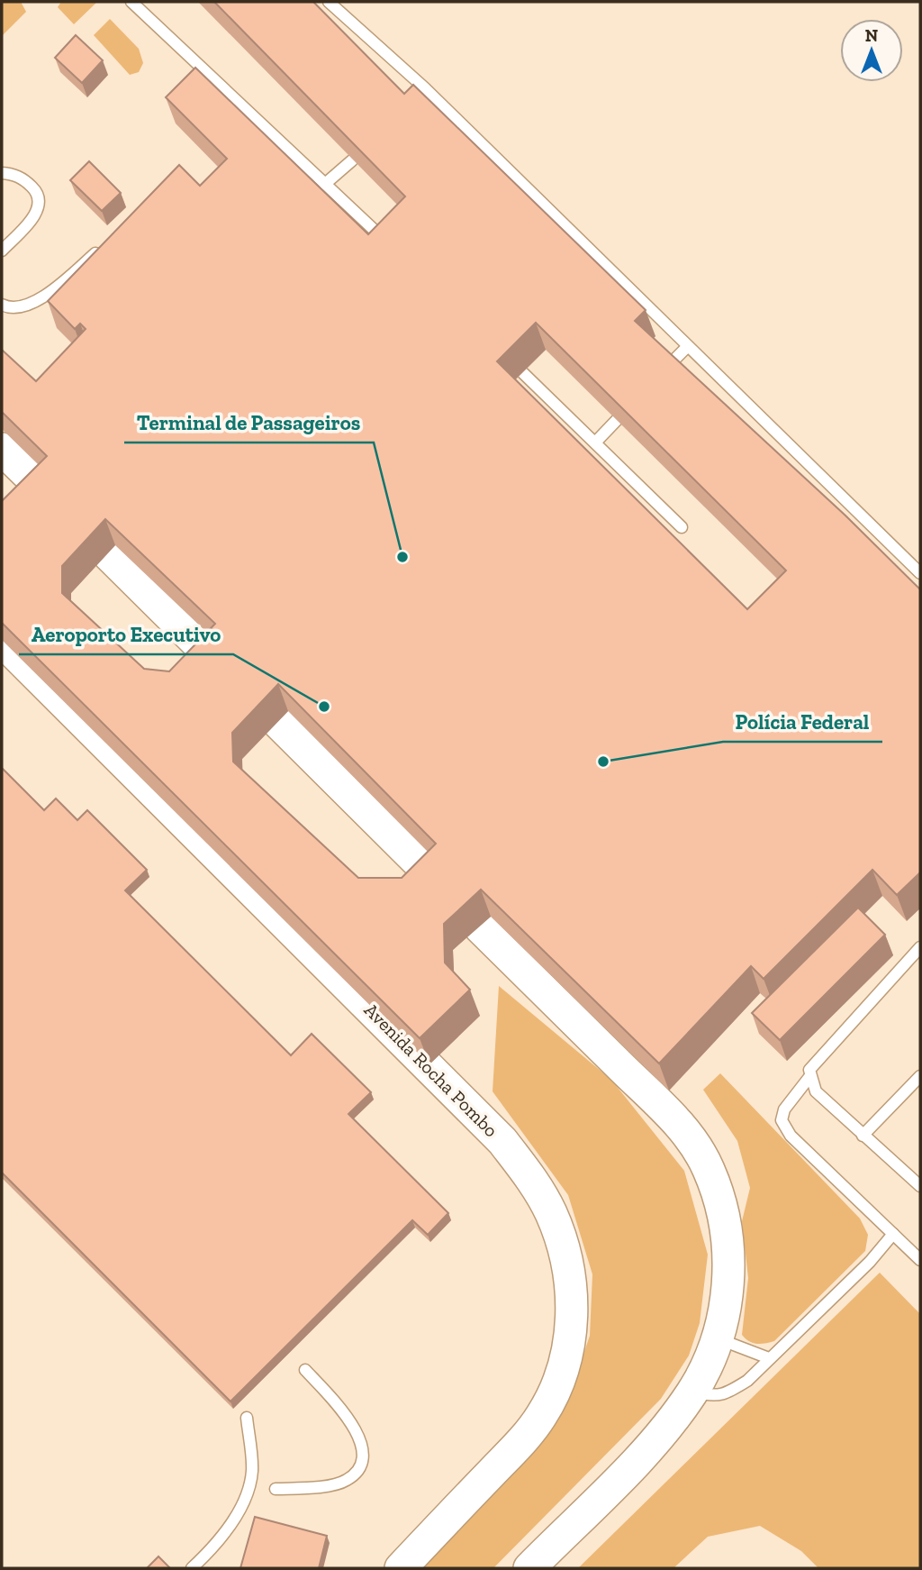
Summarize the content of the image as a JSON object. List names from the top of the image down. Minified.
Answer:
{"streets":{"main road":["Avenida Rocha Pombo"]},"places":["Terminal de Passageiros","Aeroporto Executivo","Polícia Federal"],"north":"top"}
